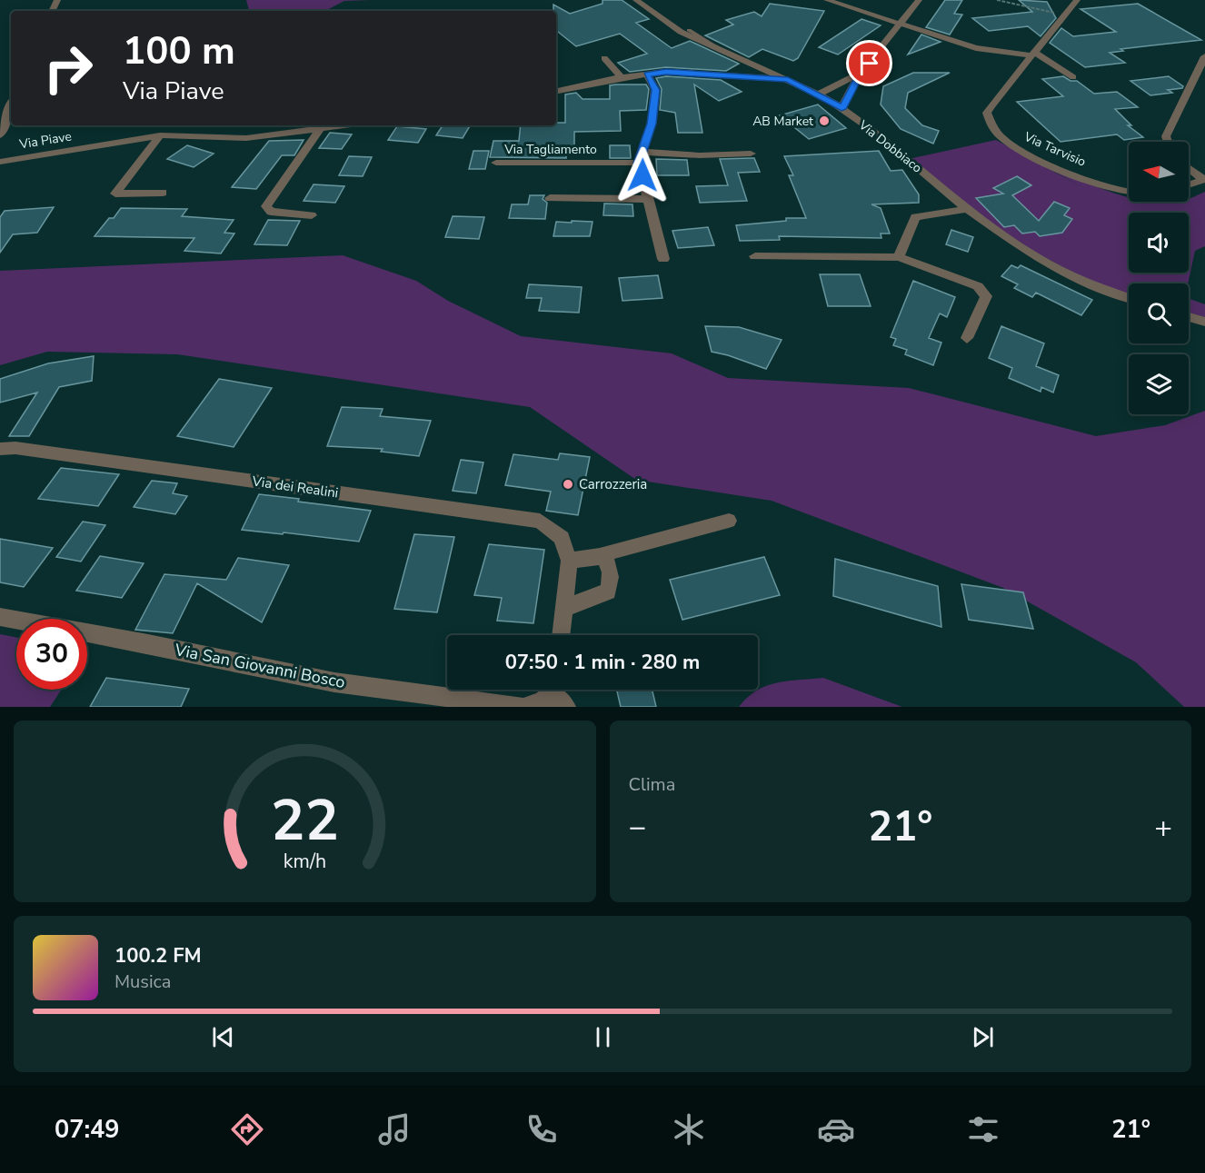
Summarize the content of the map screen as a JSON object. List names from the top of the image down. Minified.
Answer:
{"streets":{"street":["Via Piave","Via Dobbiaco","Via Tagliamento","Via Tarvisio","Via dei Realini","Via San Giovanni Bosco"]},"places":["AB Market","Carrozzeria"],"north":"left","page":{"turn":["100 m","Via Piave"],"limit":"30","trip":"07:50 · 1 min · 280 m","tile":"Clima","heat":["−","21°","+"],"song":["100.2 FM","Musica"],"tabs":["07:49","21°"],"gauge":["22","km/h"]}}
